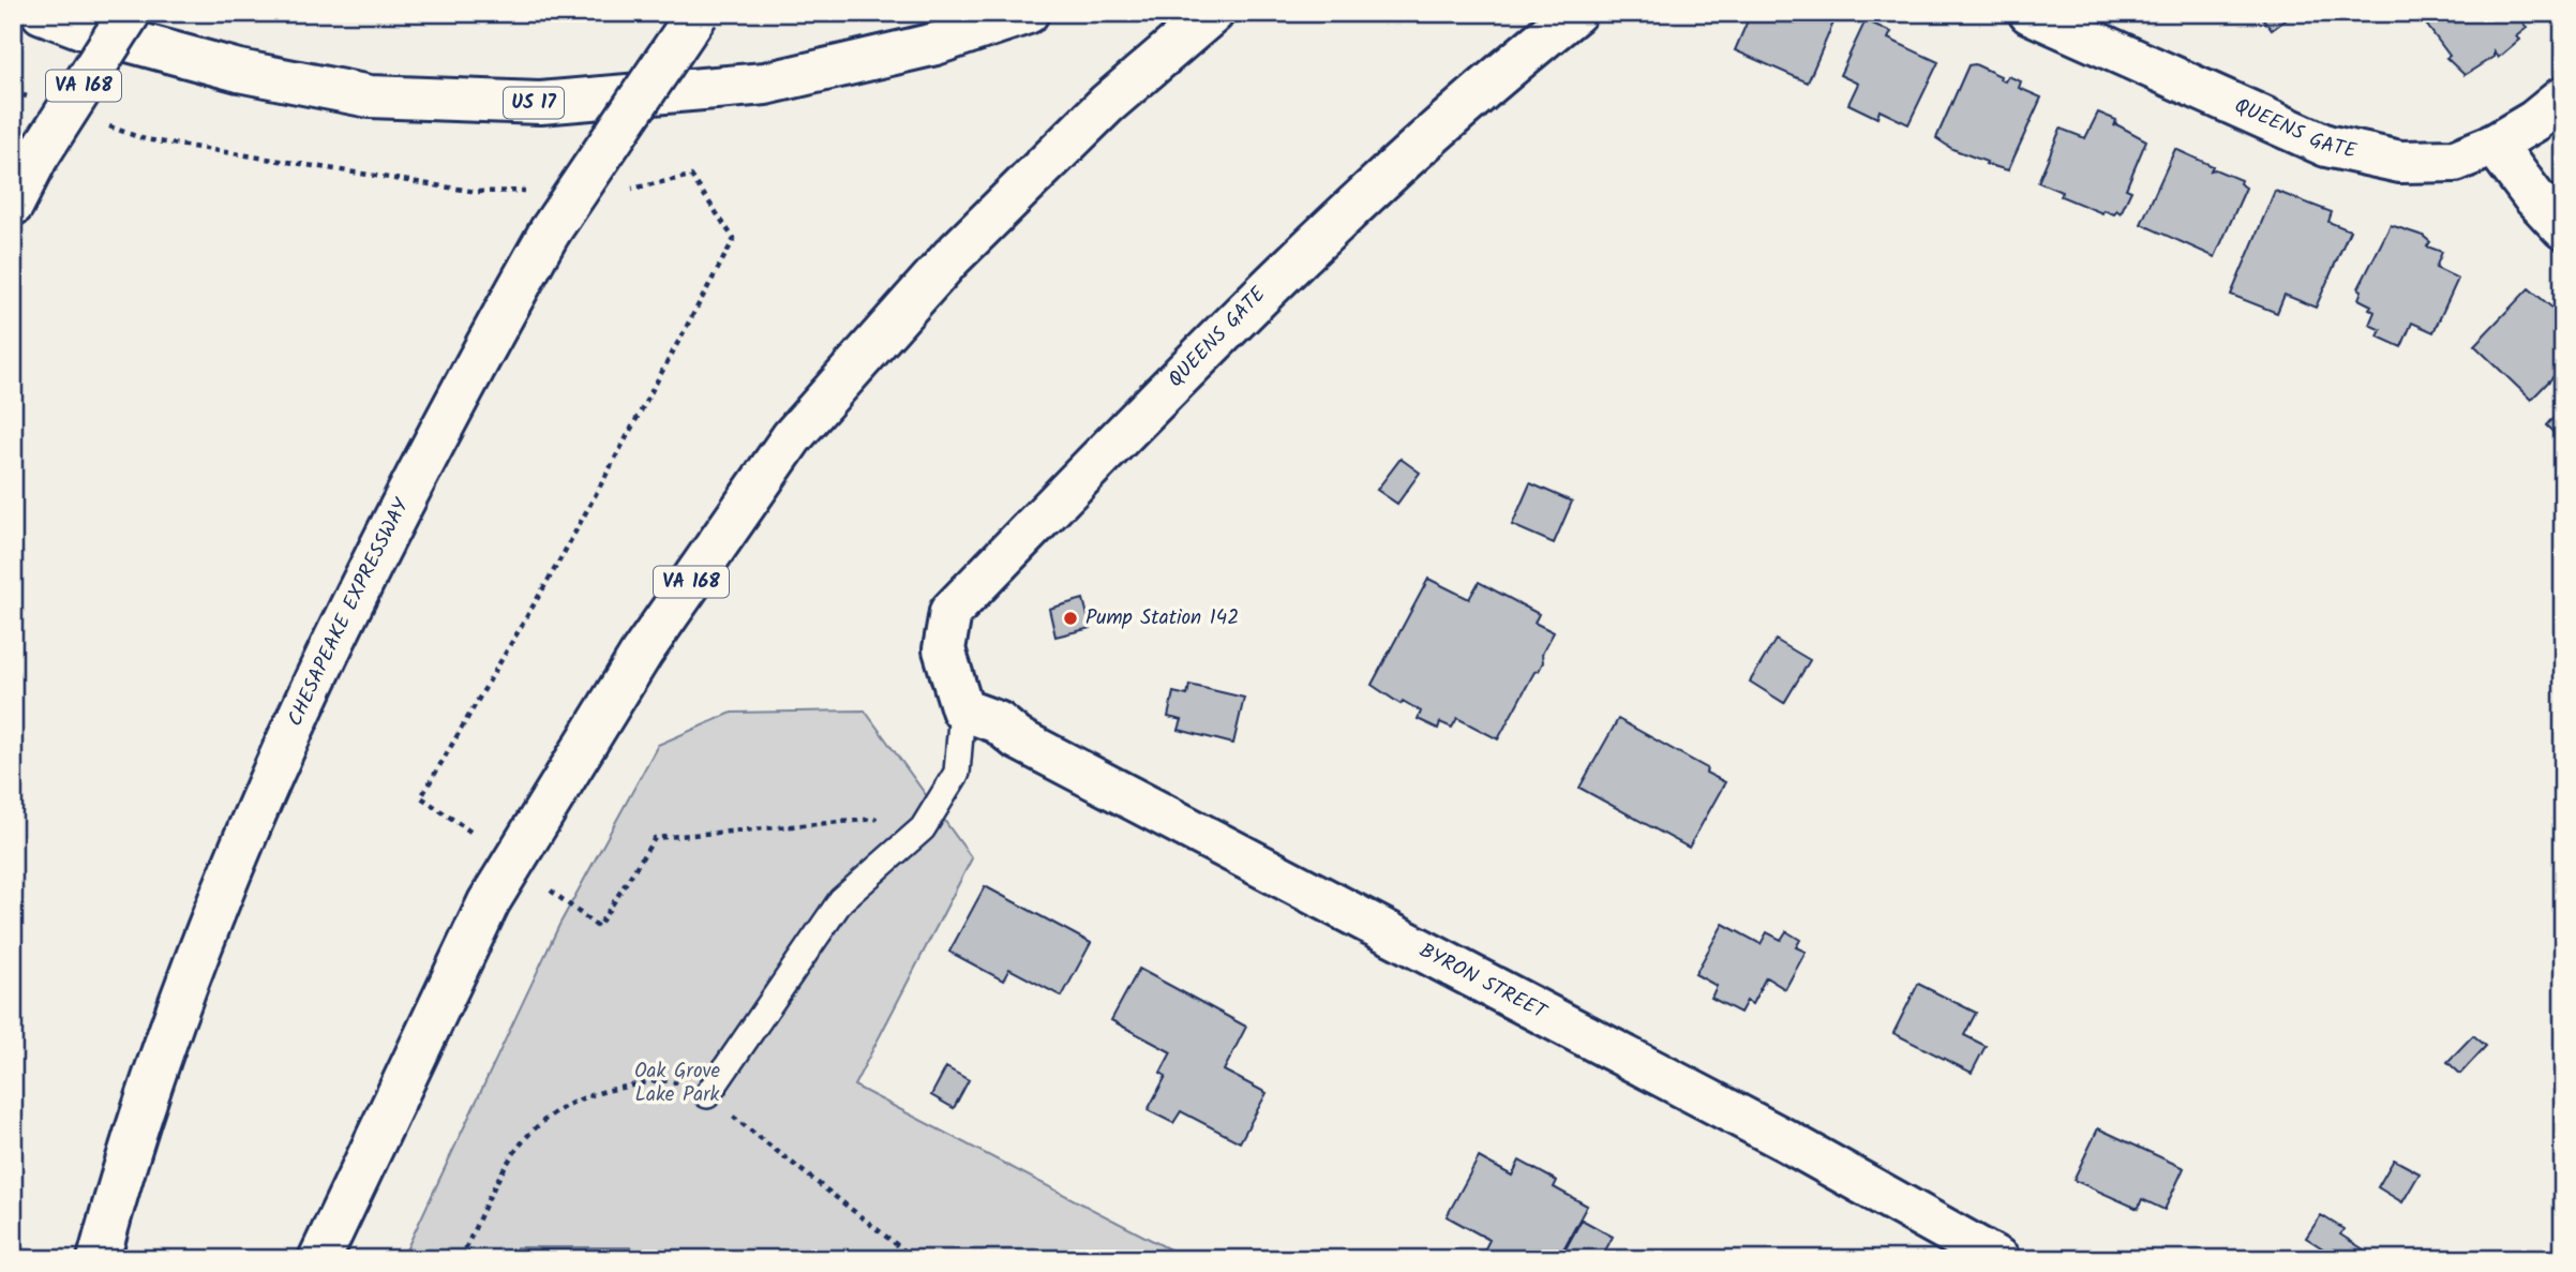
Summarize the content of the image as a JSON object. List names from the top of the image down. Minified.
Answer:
{"streets":{"main road":["VA 168","US 17","QUEENS GATE","CHESAPEAKE EXPRESSWAY","BYRON STREET"]},"crossings":[["QUEENS GATE","BYRON STREET"]],"parks":["Oak Grove Lake Park"],"places":["Pump Station 142"]}
